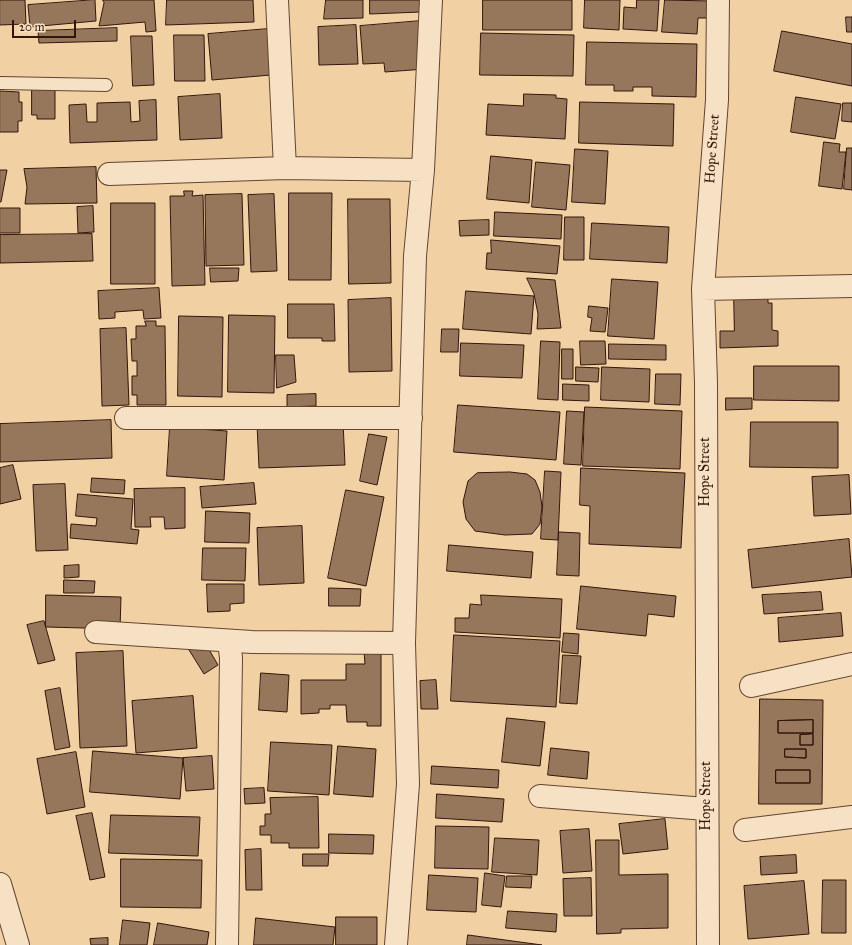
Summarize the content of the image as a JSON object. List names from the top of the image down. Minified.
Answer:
{"streets":{"street":["Hope Street"]},"scale_bar":"20 m"}
